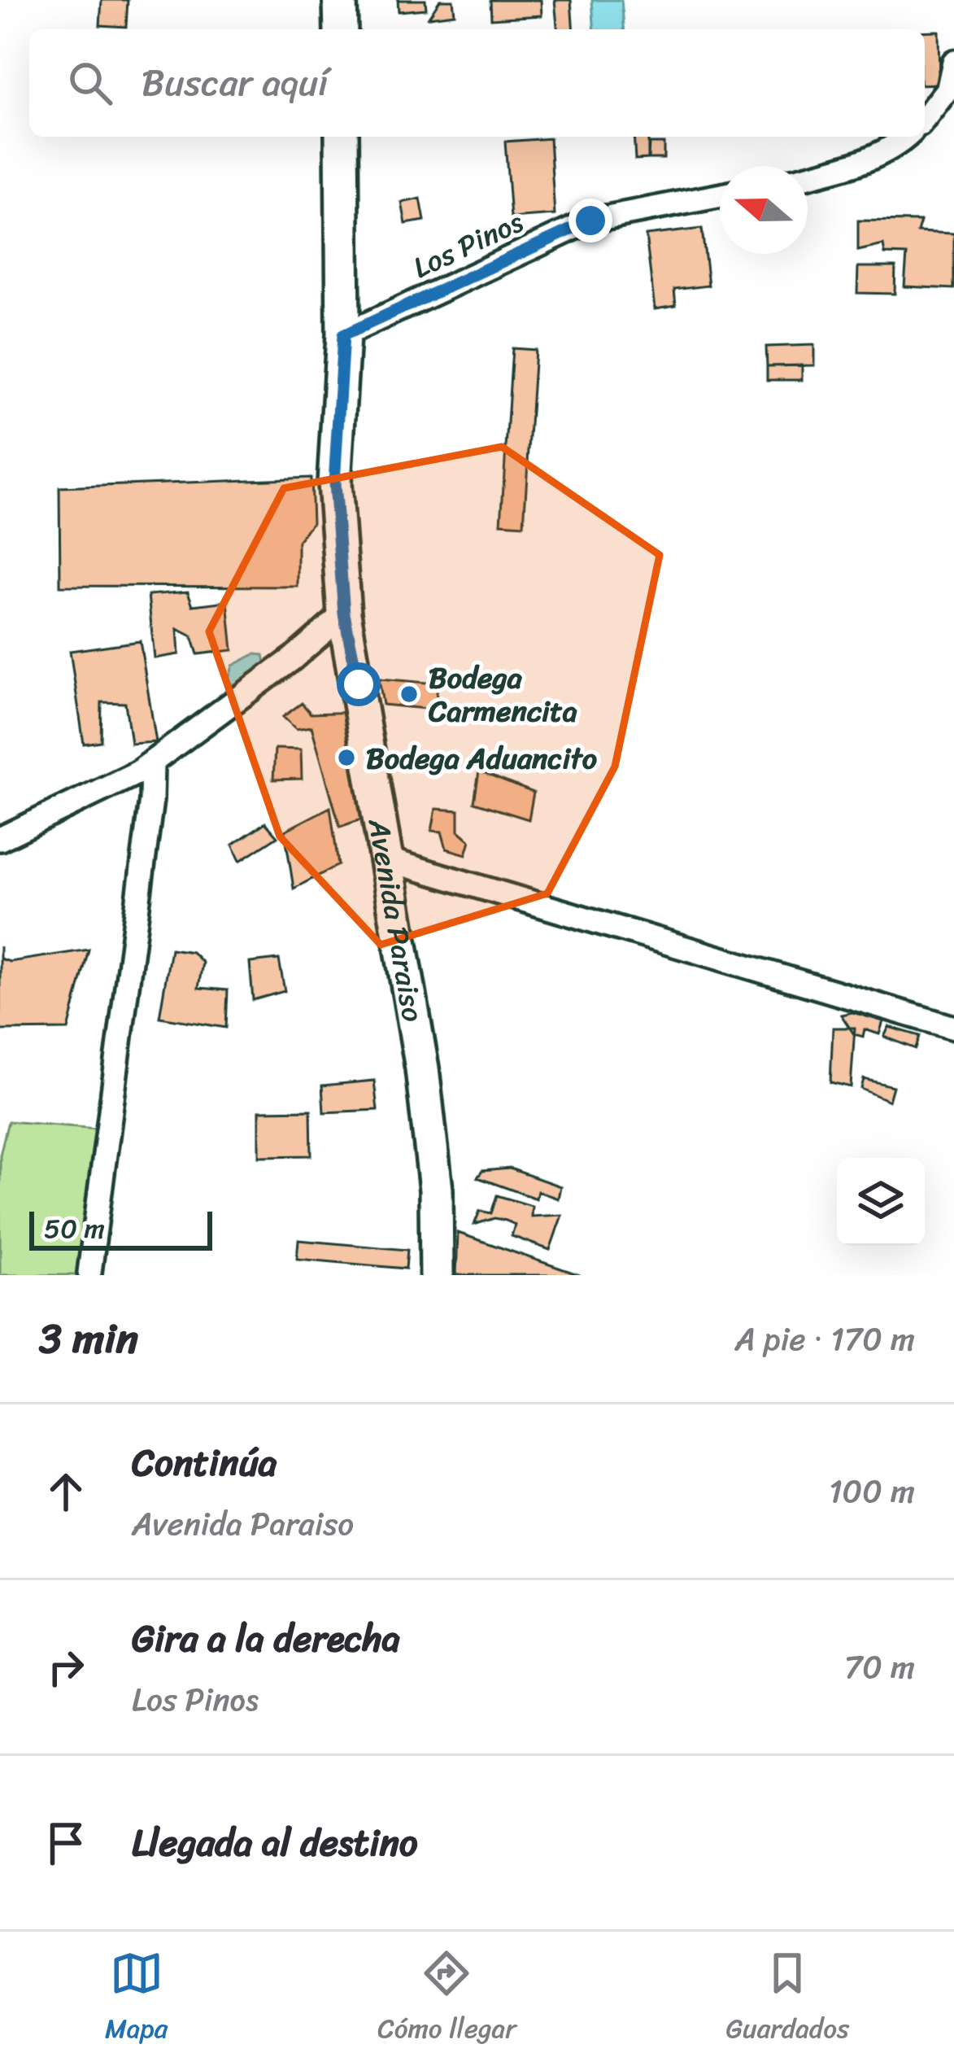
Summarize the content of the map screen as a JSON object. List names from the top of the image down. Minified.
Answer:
{"streets":{"main road":["Avenida Paraiso"],"street":["Los Pinos"]},"crossings":[["Los Pinos","Avenida Paraiso"]],"places":["Bodega Carmencita","Bodega Aduancito"],"scale_bar":"50 m","north":"left","page":{"search":"Buscar aquí","scale":"50 m","heading":["3 min","A pie · 170 m"],"list":[["Continúa","Avenida Paraiso","100 m"],["Gira a la derecha","Los Pinos","70 m"],"Llegada al destino"],"nav":["Mapa","Cómo llegar","Guardados"]}}
